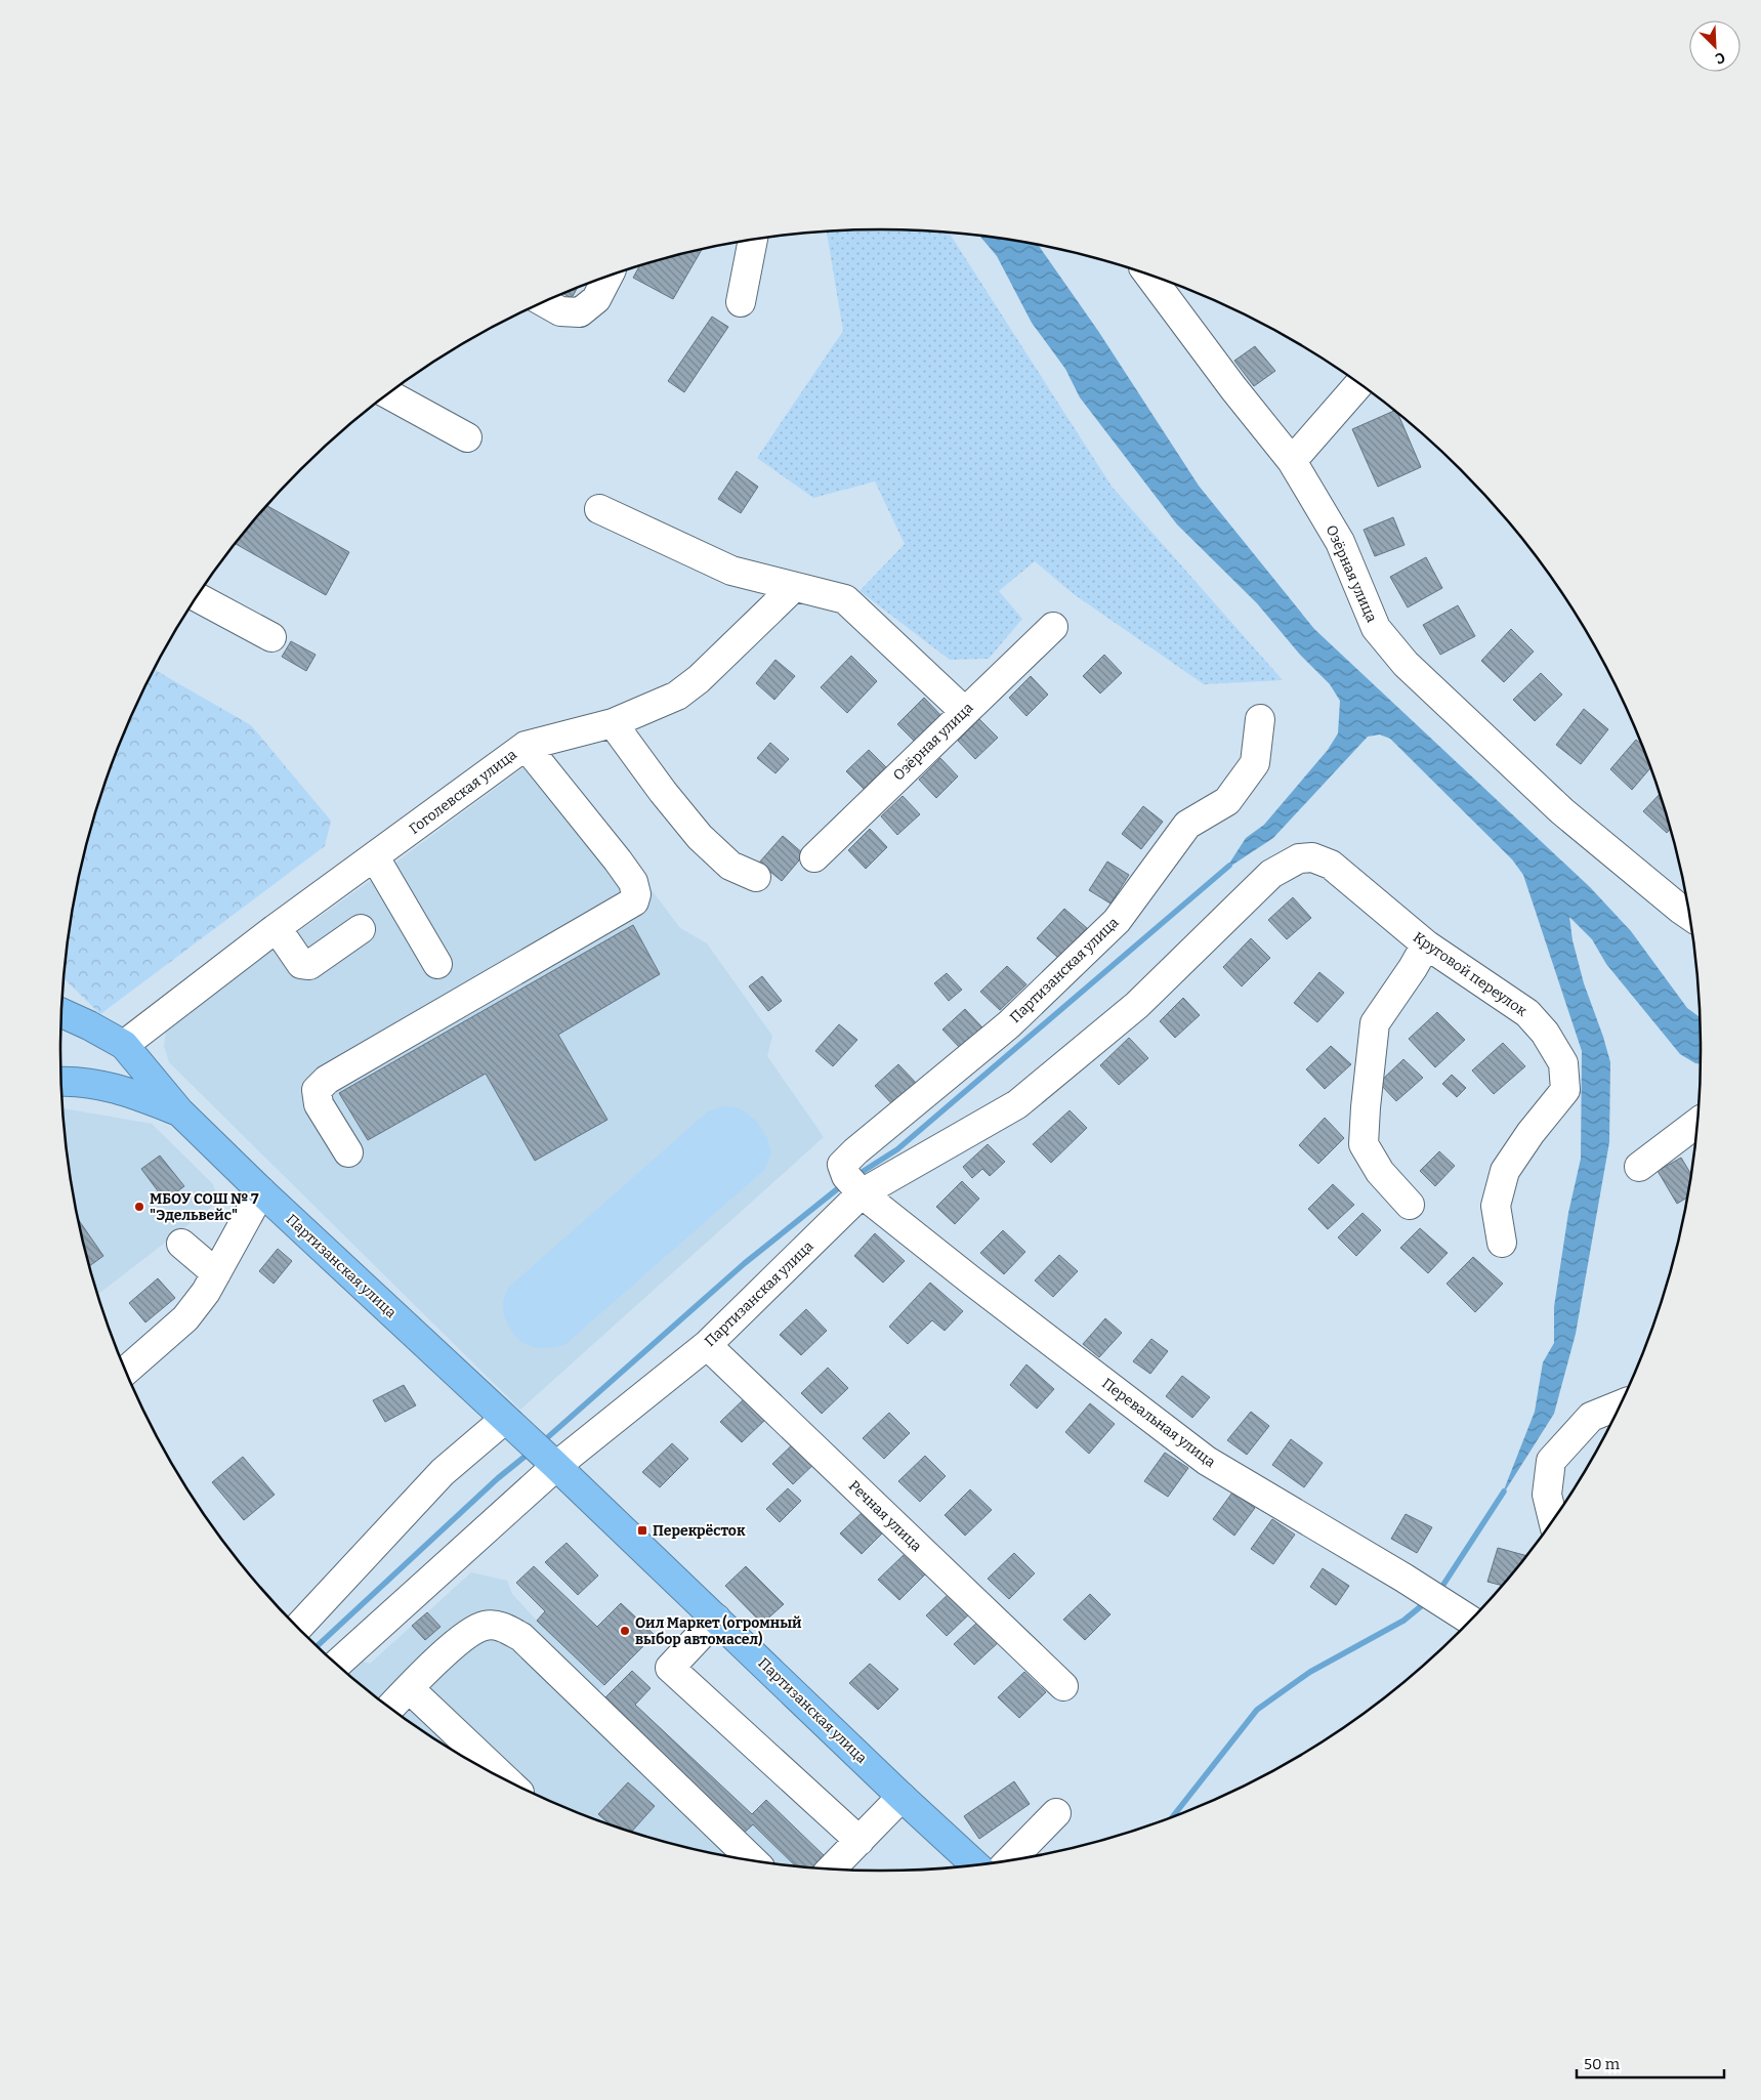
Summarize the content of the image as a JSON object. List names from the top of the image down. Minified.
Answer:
{"streets":{"highway":["Партизанская улица"],"street":["Озёрная улица","Гоголевская улица","Круговой переулок","Перевальная улица","Речная улица"]},"crossings":[["Гоголевская улица","Партизанская улица"],["Партизанская улица","Круговой переулок"],["Партизанская улица","Перевальная улица"],["Партизанская улица","Речная улица"]],"places":{"other":["МБОУ СОШ № 7 \"Эдельвейс\"","Оил Маркет (огромный выбор автомасел)"],"transit":["Перекрёсток"]},"scale_bar":"50 m","north":"bottom right"}
